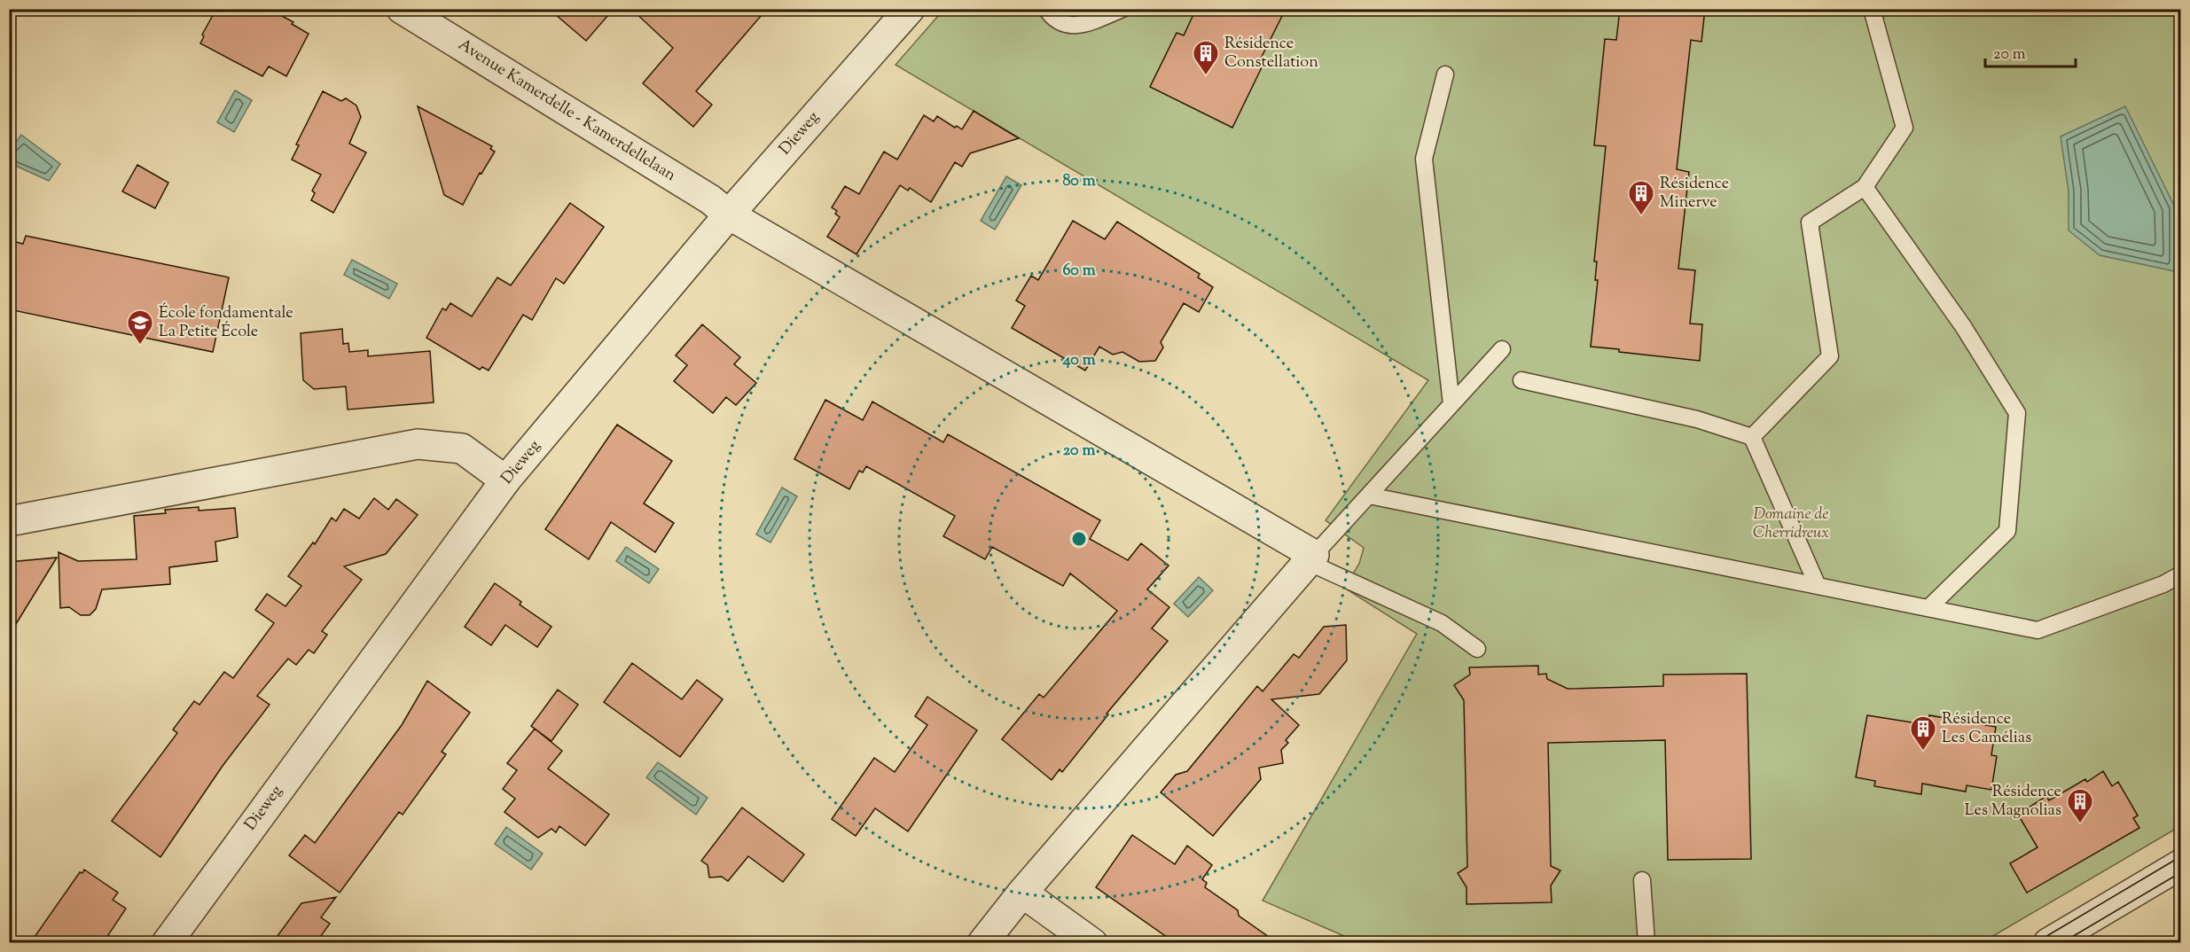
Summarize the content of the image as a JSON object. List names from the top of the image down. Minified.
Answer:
{"streets":{"street":["Avenue Kamerdelle - Kamerdellelaan","Dieweg"]},"crossings":[["Avenue Kamerdelle - Kamerdellelaan","Dieweg"]],"parks":["Domaine de Cherridreux"],"places":{"building":["Résidence Constellation","Résidence Minerve","Résidence Les Camélias","Résidence Les Magnolias"],"school or university":["École fondamentale La Petite École"]},"scale_bar":"20 m","rings":["80 m","60 m","40 m","20 m"]}
